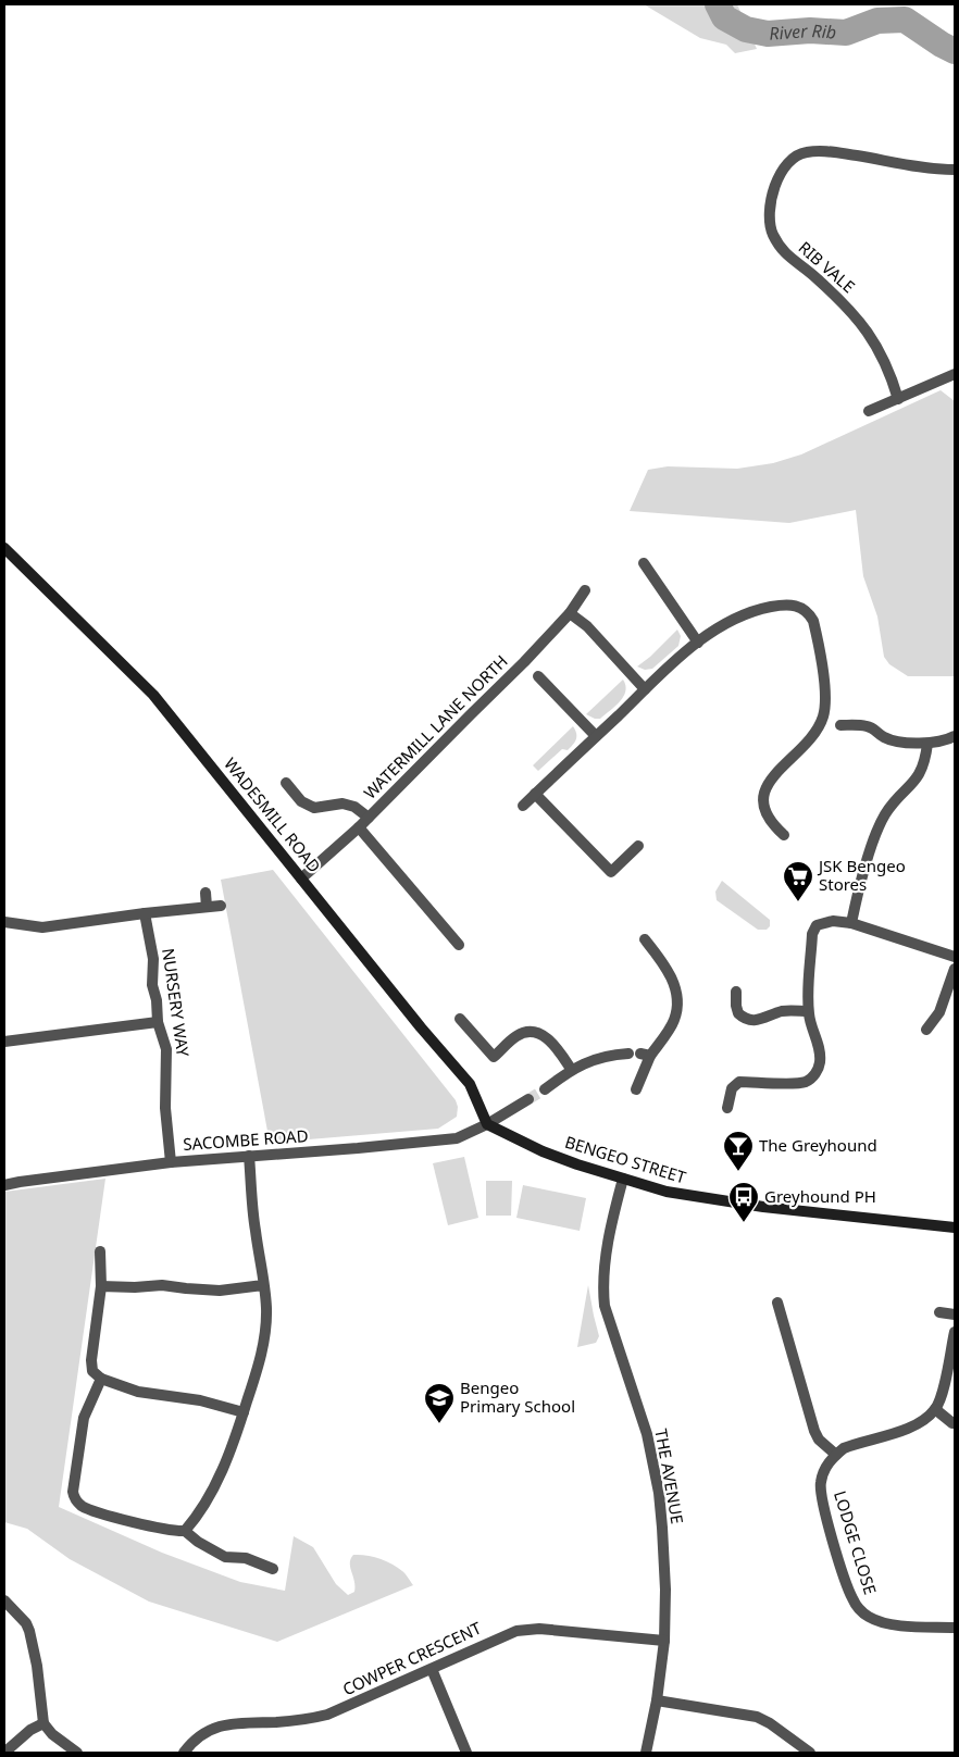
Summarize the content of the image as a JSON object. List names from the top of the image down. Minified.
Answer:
{"streets":{"main road":["WADESMILL ROAD","BENGEO STREET"],"street":["RIB VALE","WATERMILL LANE NORTH","NURSERY WAY","SACOMBE ROAD","THE AVENUE","LODGE CLOSE","COWPER CRESCENT"]},"crossings":[["WATERMILL LANE NORTH","WADESMILL ROAD"],["WADESMILL ROAD","SACOMBE ROAD"],["WADESMILL ROAD","BENGEO STREET"],["NURSERY WAY","SACOMBE ROAD"],["SACOMBE ROAD","BENGEO STREET"],["BENGEO STREET","THE AVENUE"],["THE AVENUE","COWPER CRESCENT"]],"water":["River Rib"],"places":{"supermarket":["JSK Bengeo Stores"],"bar":["The Greyhound"],"bus stop":["Greyhound PH"],"school or university":["Bengeo Primary School"]}}
